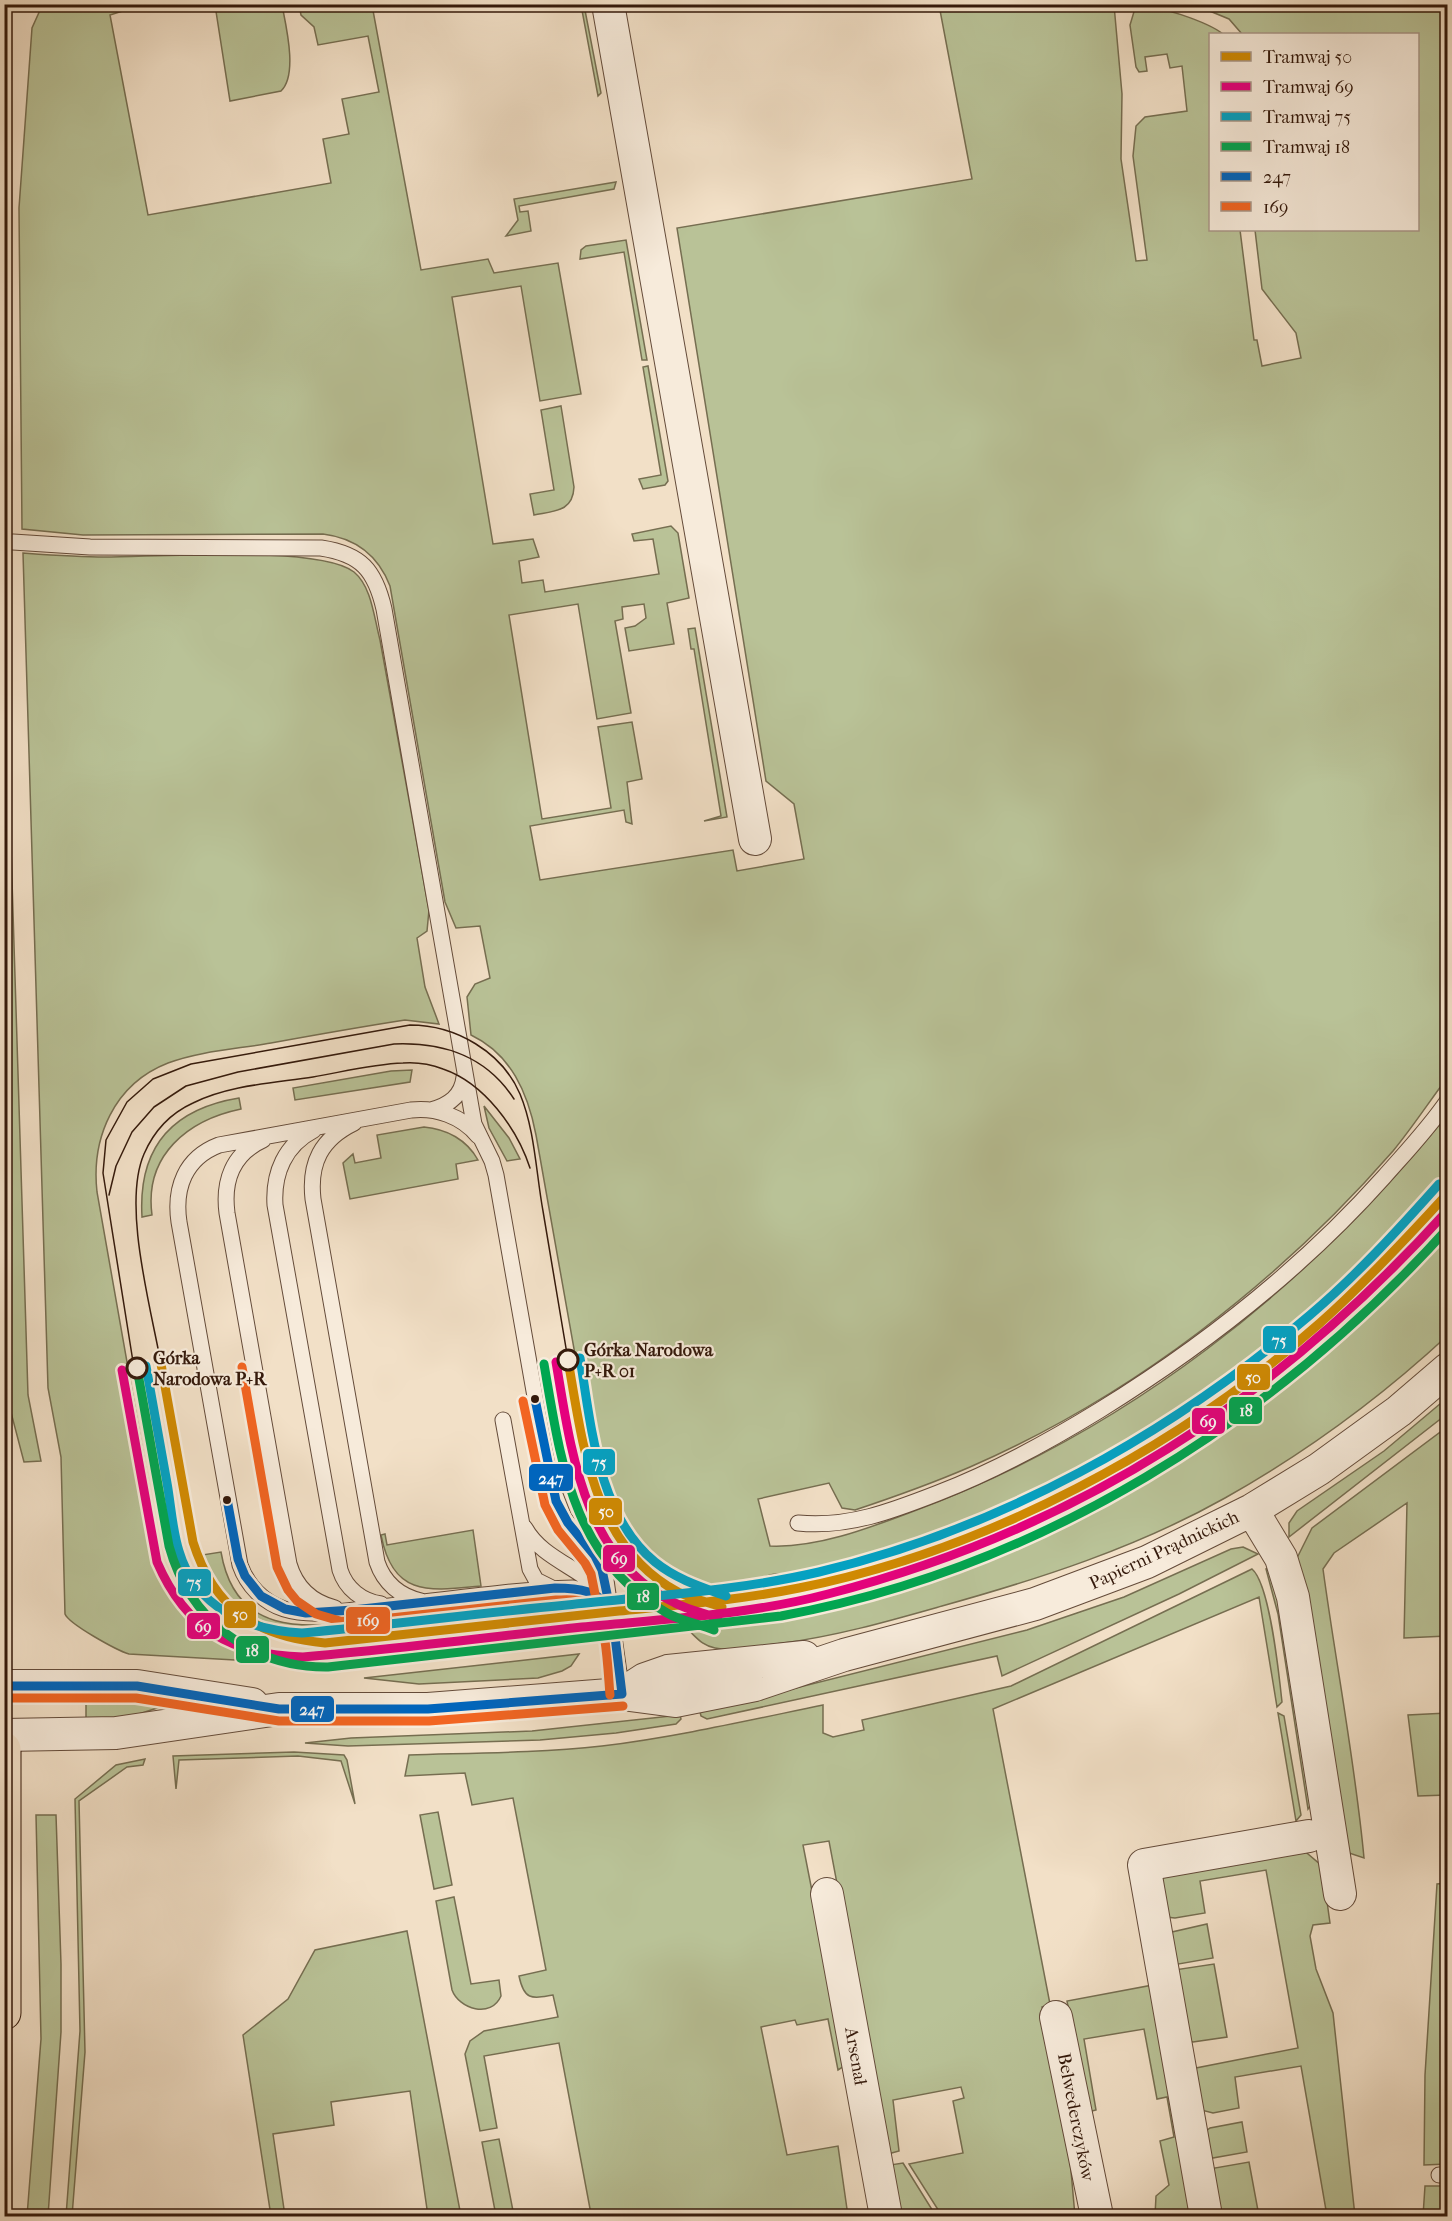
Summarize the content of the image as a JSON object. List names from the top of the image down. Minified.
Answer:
{"streets":{"street":["Papierni Prądnickich","Arsenał","Belwederczyków"]},"places":["Górka Narodowa P+R 01","Górka Narodowa P+R"],"lines":["tram line 75","tram line 50","tram line 69","tram line 18","transit line 169","transit line 247"],"legend":["Tramwaj 50","Tramwaj 69","Tramwaj 75","Tramwaj 18","247","169"]}
